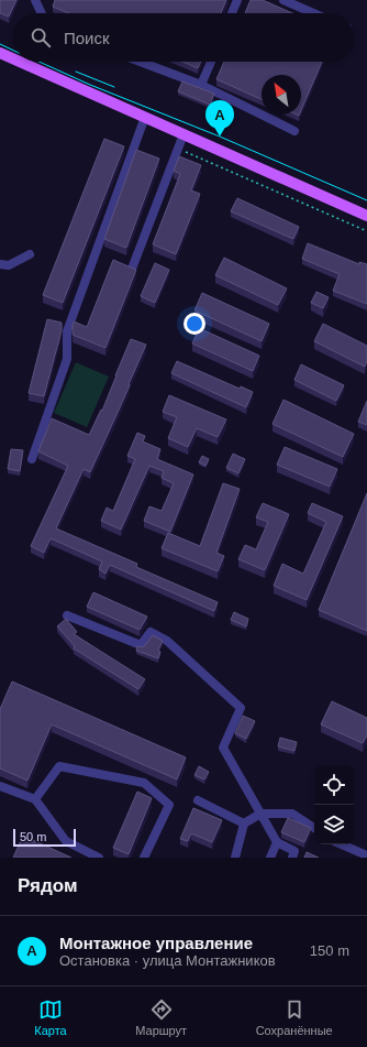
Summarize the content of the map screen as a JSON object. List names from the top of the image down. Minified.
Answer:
{"scale_bar":"50 m","north":"top left","page":{"search":"Поиск","pins":"A","scale":"50 m","heading":"Рядом","list":[{"mark":"A","name":"Монтажное управление","note":"Остановка · улица Монтажников","value":"150 m"}],"nav":["Карта","Маршрут","Сохранённые"]}}
